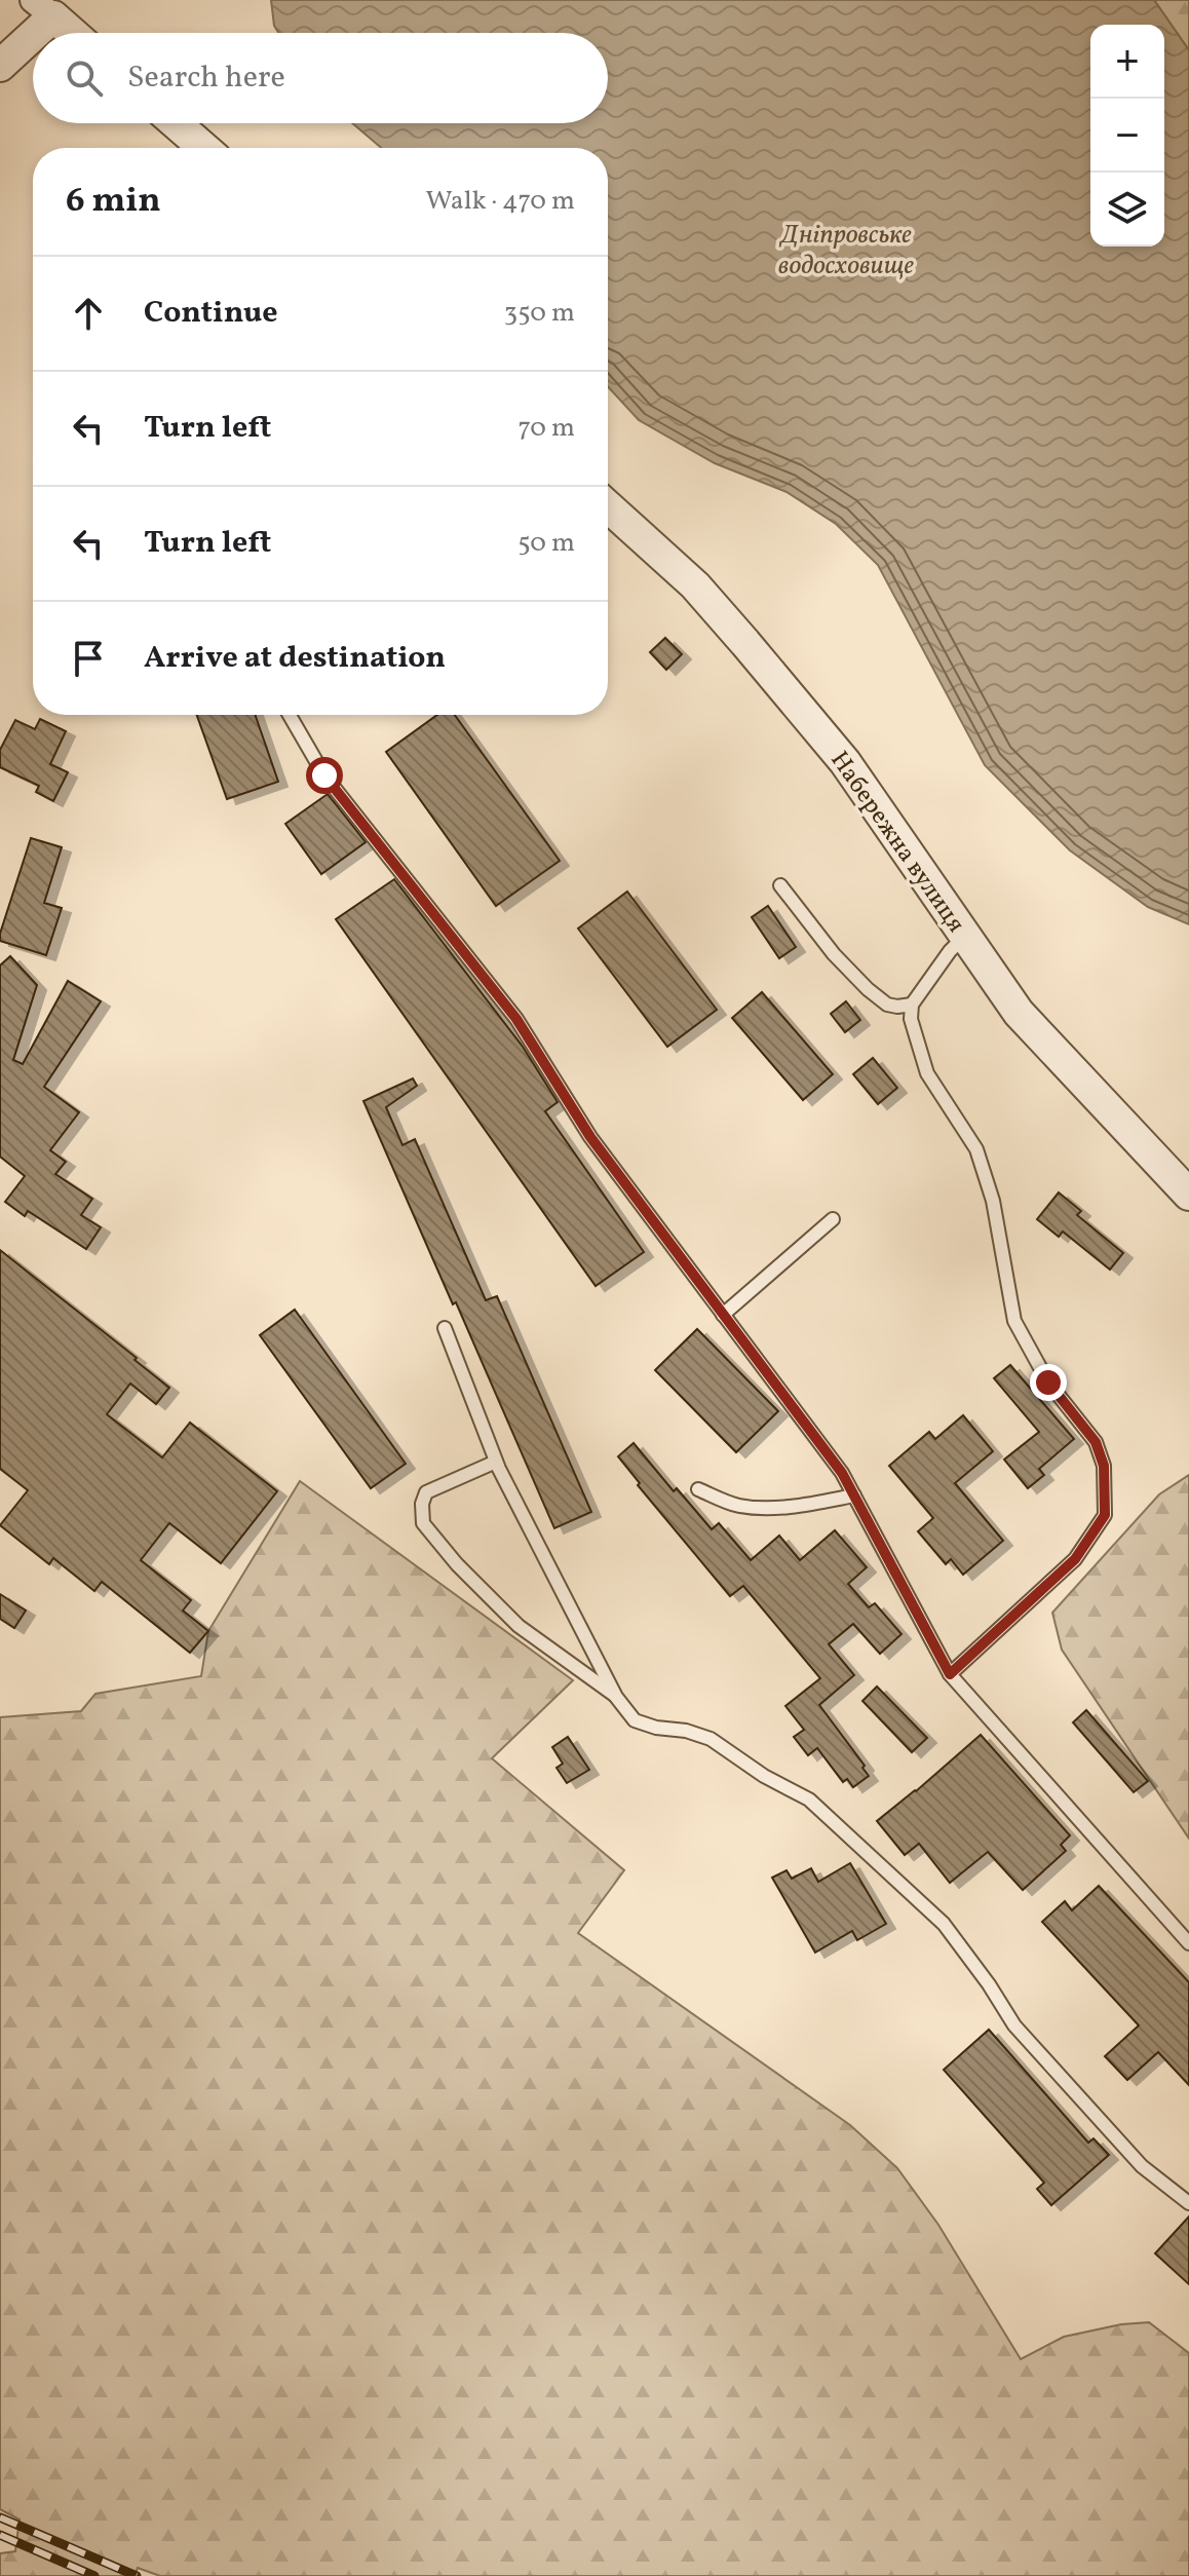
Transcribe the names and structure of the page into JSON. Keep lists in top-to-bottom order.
{
  "streets": {
    "street": ["Набережна вулиця"]
  },
  "water": ["Дніпровське водосховище"],
  "page": {
    "map_buttons": ["+", "−"],
    "search": "Search here",
    "heading": ["6 min", "Walk · 470 m"],
    "list": [
      ["Continue", "350 m"],
      ["Turn left", "70 m"],
      ["Turn left", "50 m"],
      "Arrive at destination"
    ]
  }
}
